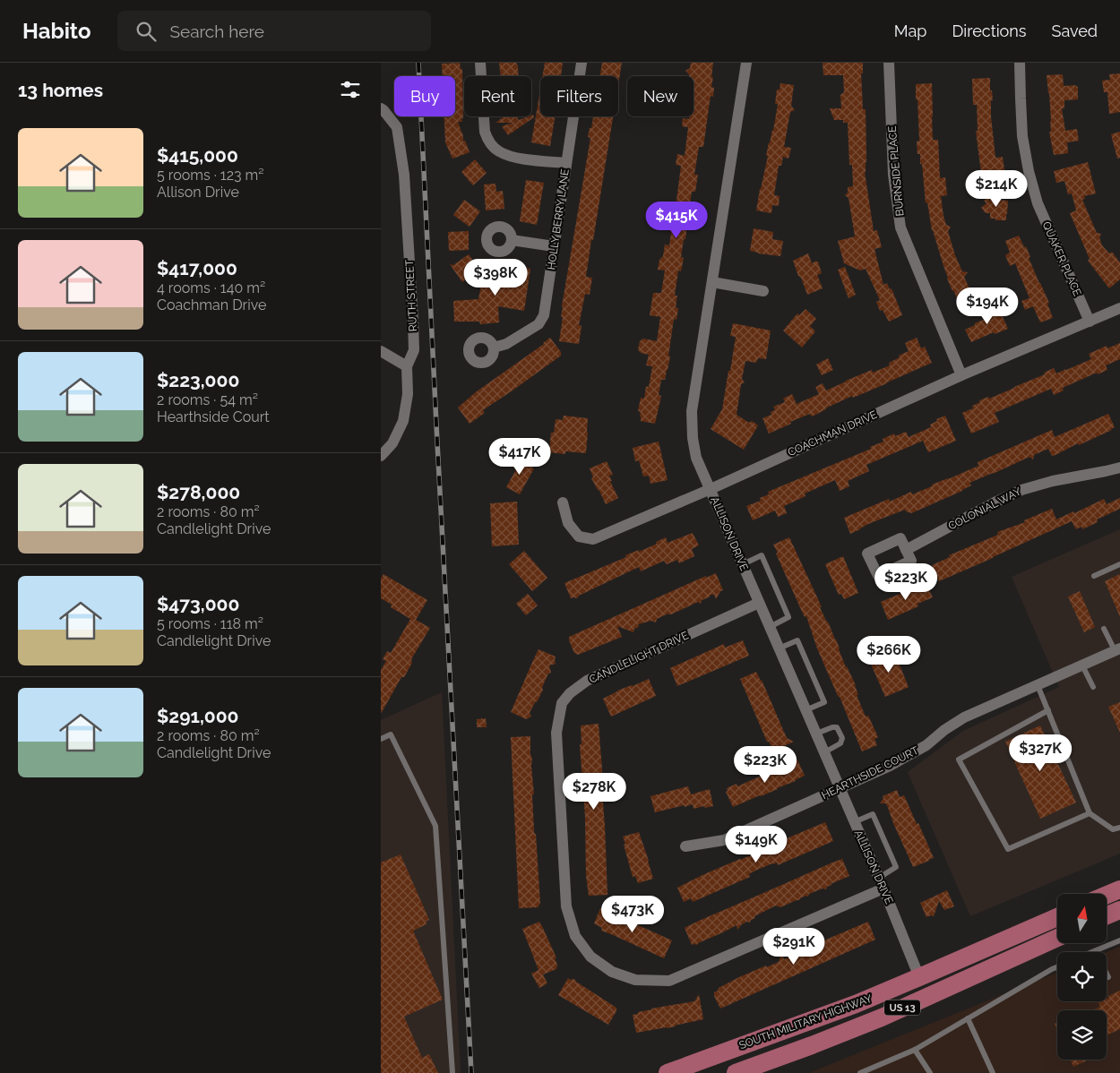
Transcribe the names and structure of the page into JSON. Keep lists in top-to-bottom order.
{
  "streets": {
    "main road": ["US 13", "SOUTH MILITARY HIGHWAY"],
    "street": [
      "BURNSIDE PLACE",
      "HOLLY BERRY LANE",
      "QUAKER PLACE",
      "RUTH STREET",
      "COACHMAN DRIVE",
      "COLONIAL WAY",
      "ALLISON DRIVE",
      "CANDLELIGHT DRIVE",
      "HEARTHSIDE COURT"
    ]
  },
  "crossings": [
    ["BURNSIDE PLACE", "COACHMAN DRIVE"],
    ["QUAKER PLACE", "COACHMAN DRIVE"],
    ["COACHMAN DRIVE", "ALLISON DRIVE"],
    ["ALLISON DRIVE", "CANDLELIGHT DRIVE"],
    ["ALLISON DRIVE", "HEARTHSIDE COURT"],
    ["ALLISON DRIVE", "SOUTH MILITARY HIGHWAY"]
  ],
  "north": "top",
  "page": {
    "header": "Habito",
    "search": "Search here",
    "nav": ["Map", "Directions", "Saved"],
    "heading": "13 homes",
    "chip": [
      "Buy",
      "Rent",
      "Filters",
      "New"
    ],
    "list": [
      {
        "name": "$415,000",
        "note": "5 rooms · 123 m² · Allison Drive"
      },
      {
        "name": "$417,000",
        "note": "4 rooms · 140 m² · Coachman Drive"
      },
      {
        "name": "$223,000",
        "note": "2 rooms · 54 m² · Hearthside Court"
      },
      {
        "name": "$278,000",
        "note": "2 rooms · 80 m² · Candlelight Drive"
      },
      {
        "name": "$473,000",
        "note": "5 rooms · 118 m² · Candlelight Drive"
      },
      {
        "name": "$291,000",
        "note": "2 rooms · 80 m² · Candlelight Drive"
      }
    ],
    "price": [
      "$214K",
      "$415K",
      "$398K",
      "$194K",
      "$417K",
      "$223K",
      "$266K",
      "$327K",
      "$223K",
      "$278K",
      "$149K",
      "$473K",
      "$291K"
    ]
  }
}
